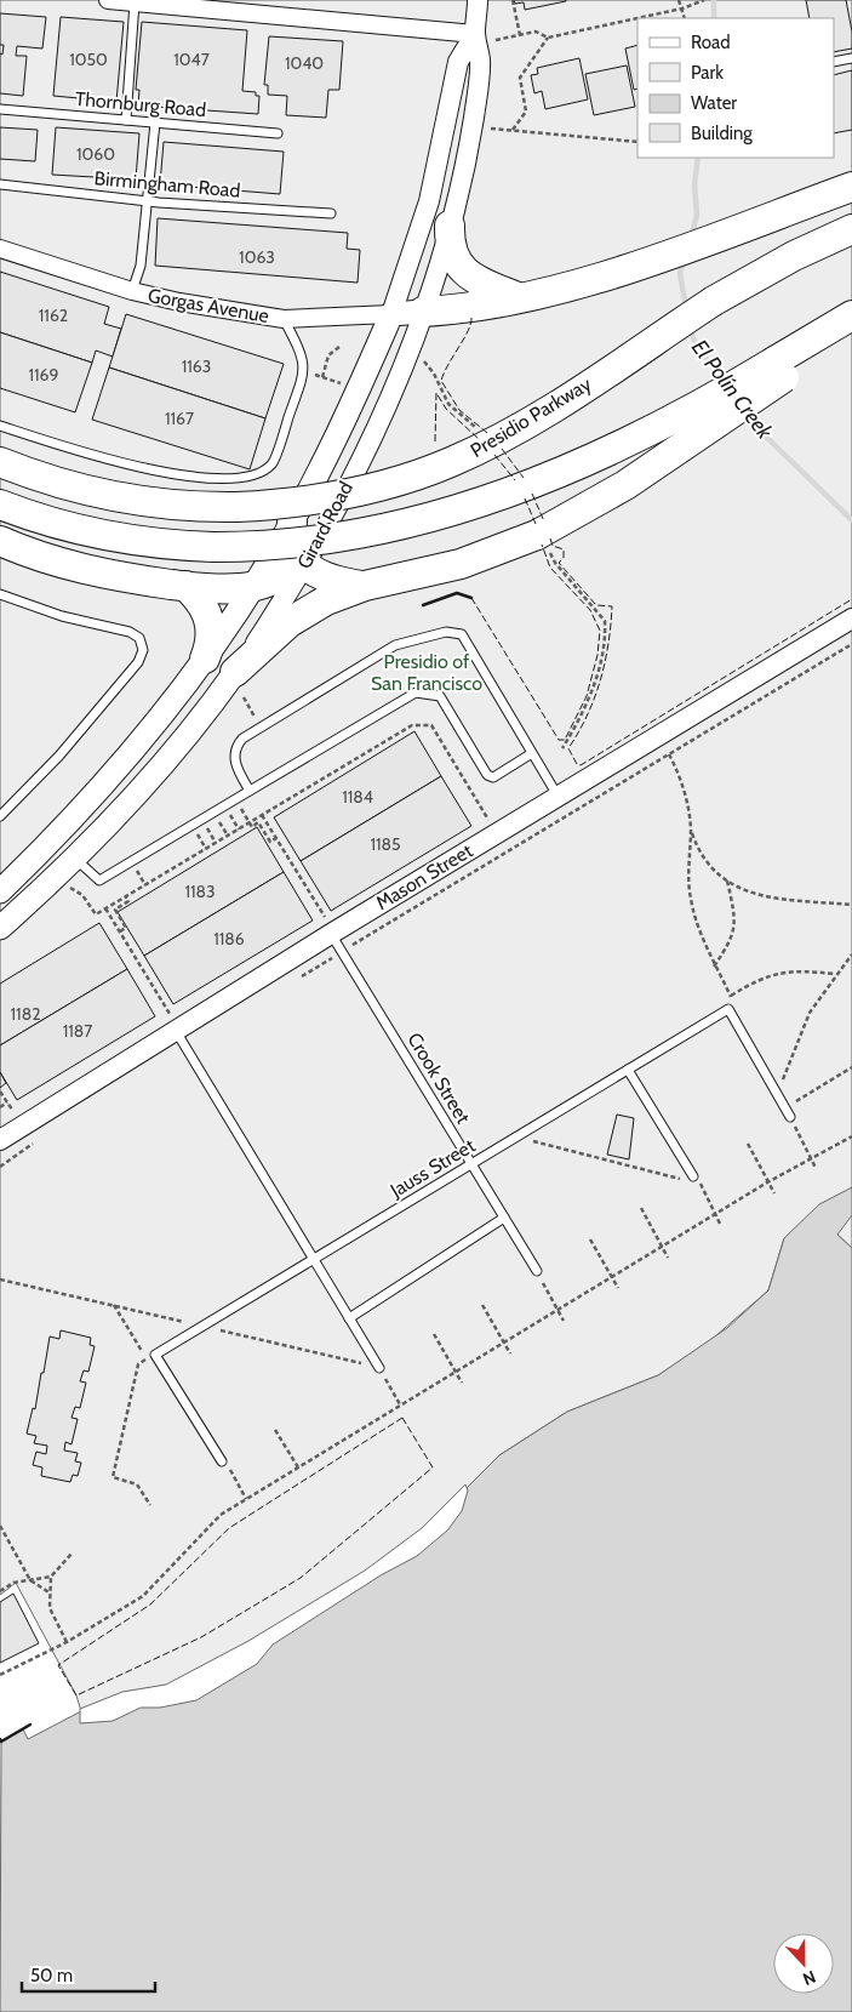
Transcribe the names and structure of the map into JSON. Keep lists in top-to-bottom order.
{
  "streets": {
    "highway": ["Presidio Parkway"],
    "main road": ["Gorgas Avenue", "Girard Road"],
    "street": ["Mason Street"],
    "lane": [
      "Thornburg Road",
      "Birmingham Road",
      "Crook Street",
      "Jauss Street"
    ]
  },
  "crossings": [
    ["Gorgas Avenue", "Girard Road"],
    ["Mason Street", "Crook Street"],
    ["Crook Street", "Jauss Street"]
  ],
  "water": ["El Polín Creek"],
  "parks": ["Presidio of San Francisco"],
  "house_numbers": [
    "1050",
    "1047",
    "1040",
    "1060",
    "1063",
    "1162",
    "1163",
    "1169",
    "1167",
    "1184",
    "1185",
    "1183",
    "1186",
    "1182",
    "1187"
  ],
  "legend": [
    "Road",
    "Park",
    "Water",
    "Building"
  ],
  "scale_bar": "50 m",
  "north": "bottom"
}
